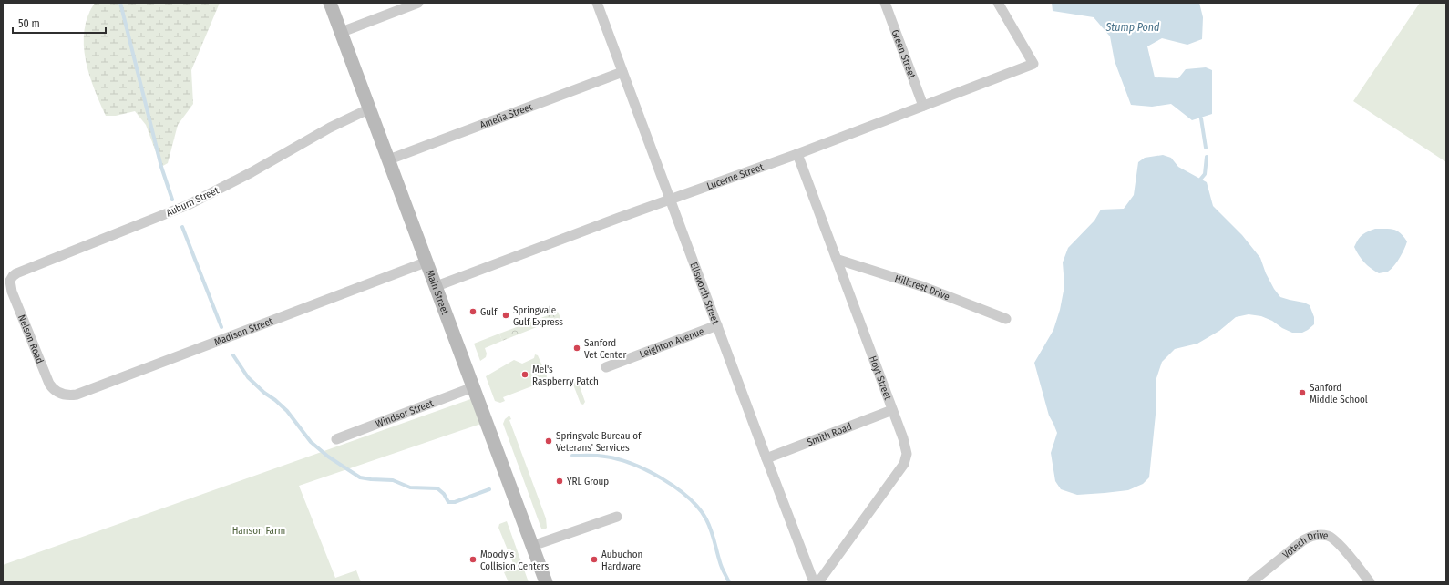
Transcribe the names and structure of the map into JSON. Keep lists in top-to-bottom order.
{
  "streets": {
    "main road": ["Main Street"],
    "street": [
      "Green Street",
      "Amelia Street",
      "Lucerne Street",
      "Auburn Street",
      "Hillcrest Drive",
      "Ellsworth Street",
      "Madison Street",
      "Nelson Road",
      "Leighton Avenue",
      "Hoyt Street",
      "Windsor Street",
      "Smith Road",
      "Votech Drive"
    ]
  },
  "crossings": [
    ["Green Street", "Lucerne Street"],
    ["Amelia Street", "Main Street"],
    ["Amelia Street", "Ellsworth Street"],
    ["Lucerne Street", "Main Street"],
    ["Lucerne Street", "Ellsworth Street"],
    ["Lucerne Street", "Hoyt Street"],
    ["Auburn Street", "Main Street"],
    ["Auburn Street", "Nelson Road"],
    ["Hillcrest Drive", "Hoyt Street"],
    ["Main Street", "Madison Street"],
    ["Main Street", "Windsor Street"],
    ["Ellsworth Street", "Leighton Avenue"],
    ["Ellsworth Street", "Smith Road"],
    ["Madison Street", "Nelson Road"],
    ["Hoyt Street", "Smith Road"]
  ],
  "water": ["Stump Pond"],
  "parks": ["Hanson Farm"],
  "places": [
    "Gulf",
    "Springvale Gulf Express",
    "Sanford Vet Center",
    "Mel's Raspberry Patch",
    "Sanford Middle School",
    "Springvale Bureau of Veterans' Services",
    "YRL Group",
    "Moody’s Collision Centers",
    "Aubuchon Hardware"
  ],
  "scale_bar": "50 m"
}
